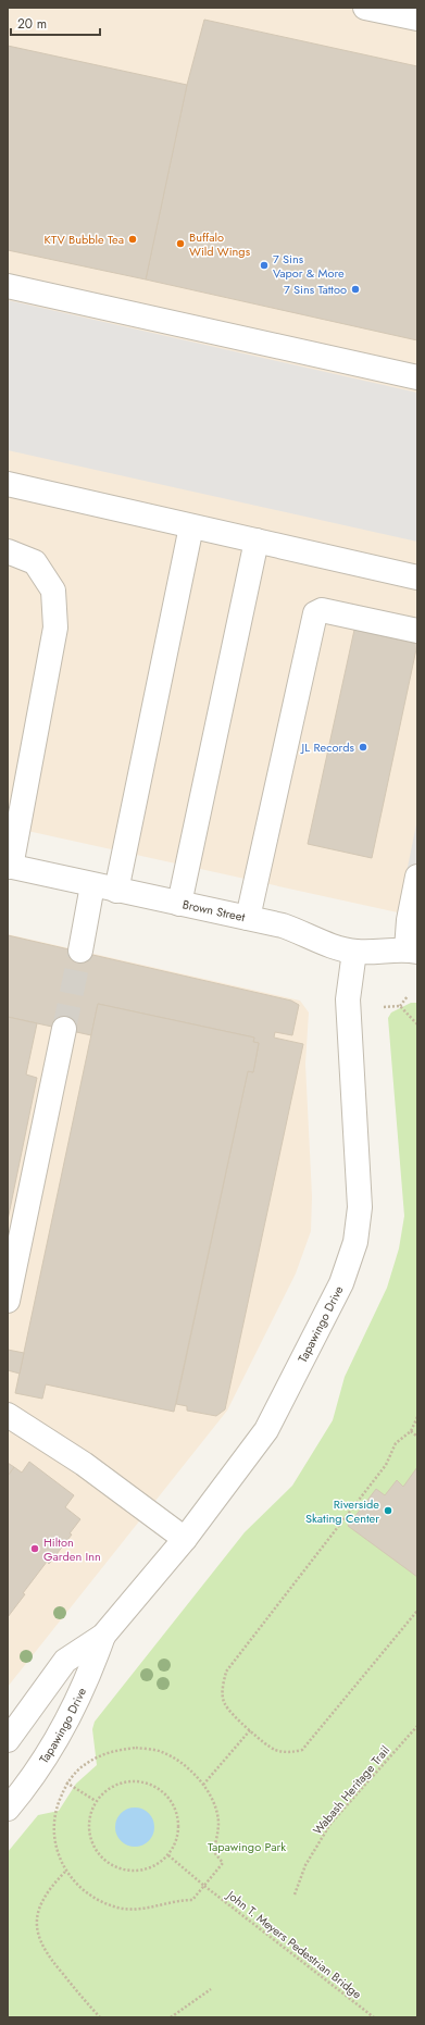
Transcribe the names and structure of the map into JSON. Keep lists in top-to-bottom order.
{
  "streets": {
    "street": ["Brown Street", "Tapawingo Drive"],
    "path": ["Wabash Heritage Trail", "John T. Meyers Pedestrian Bridge"]
  },
  "crossings": [
    ["Brown Street", "Tapawingo Drive"]
  ],
  "parks": ["Tapawingo Park"],
  "places": [
    "KTV Bubble Tea",
    "Buffalo Wild Wings",
    "7 Sins Vapor & More",
    "7 Sins Tattoo",
    "JL Records",
    "Riverside Skating Center",
    "Hilton Garden Inn"
  ],
  "scale_bar": "20 m"
}
